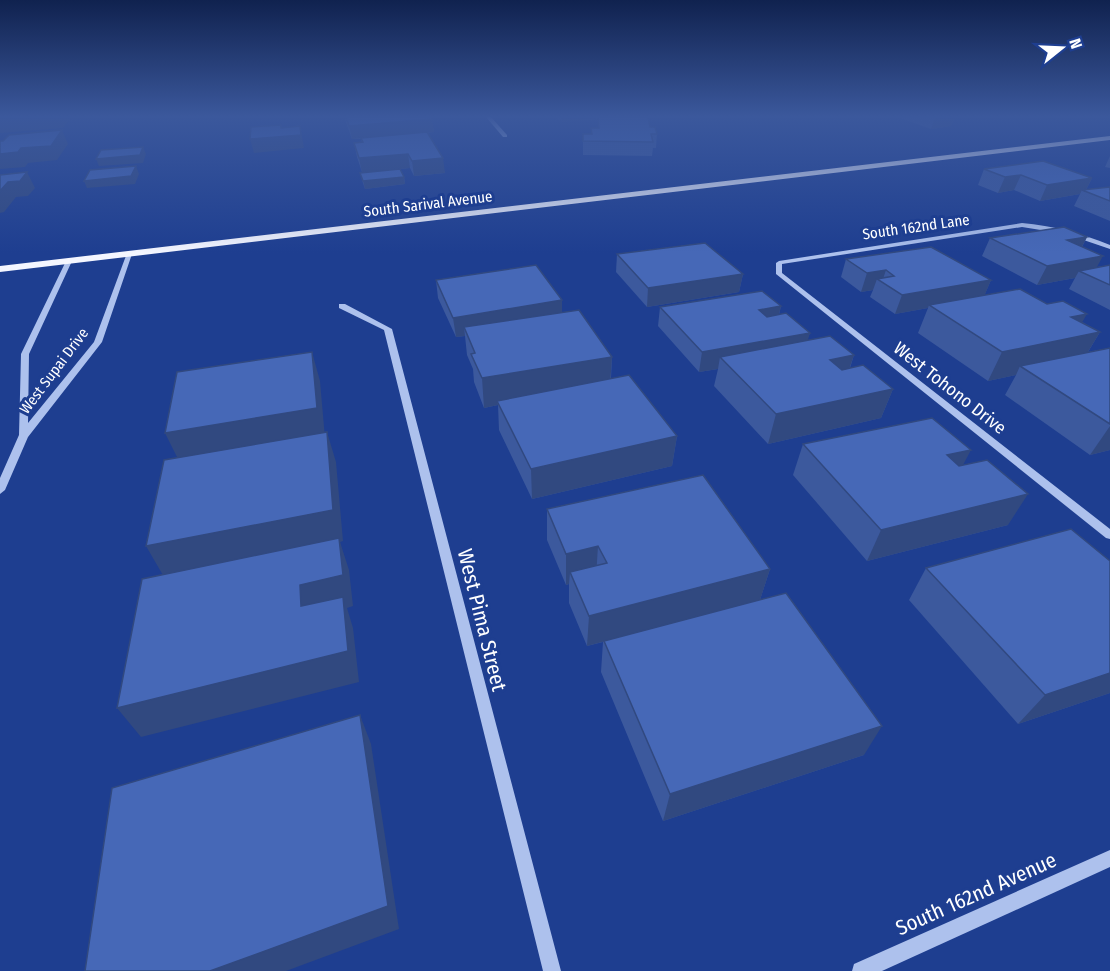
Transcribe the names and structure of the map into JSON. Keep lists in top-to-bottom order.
{
  "streets": {
    "main road": ["South Sarival Avenue"],
    "street": [
      "South 162nd Lane",
      "West Supai Drive",
      "West Tohono Drive",
      "West Pima Street",
      "South 162nd Avenue"
    ]
  },
  "crossings": [
    ["South Sarival Avenue", "West Supai Drive"],
    ["South 162nd Lane", "West Tohono Drive"]
  ],
  "north": "right"
}
